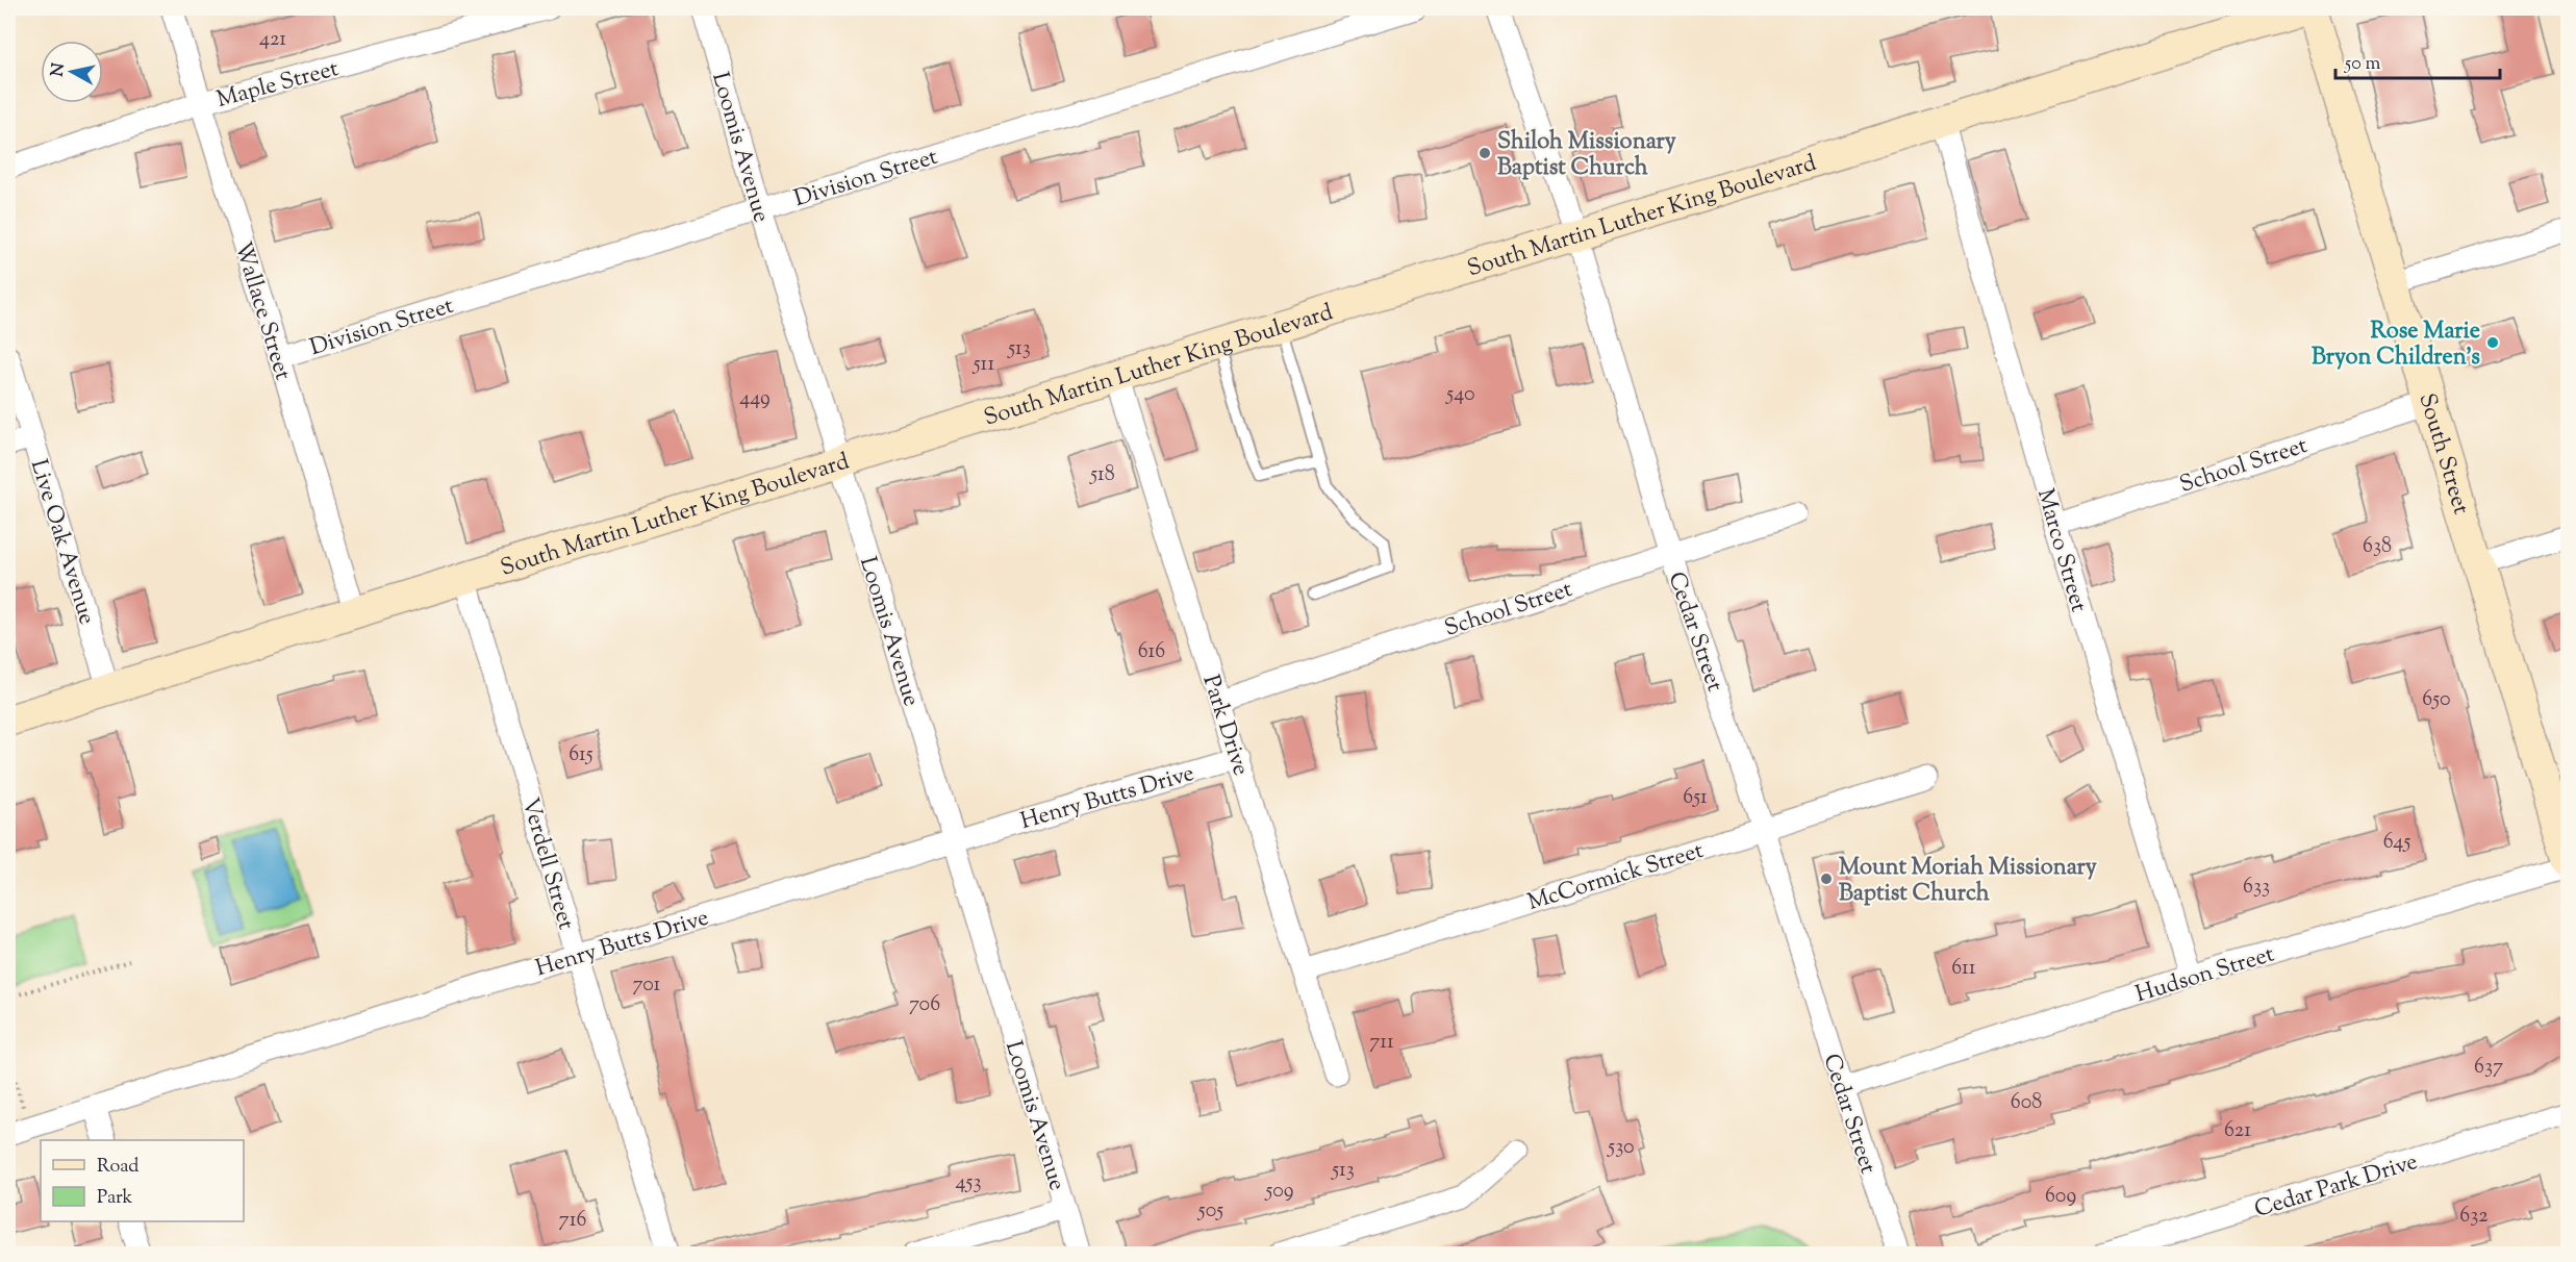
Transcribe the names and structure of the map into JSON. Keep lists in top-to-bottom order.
{
  "streets": {
    "street": [
      "Maple Street",
      "Loomis Avenue",
      "Division Street",
      "South Martin Luther King Boulevard",
      "Wallace Street",
      "South Street",
      "School Street",
      "Live Oak Avenue",
      "Marco Street",
      "Cedar Street",
      "Park Drive",
      "Henry Butts Drive",
      "Verdell Street",
      "McCormick Street",
      "Hudson Street",
      "Cedar Park Drive"
    ]
  },
  "crossings": [
    ["Maple Street", "Wallace Street"],
    ["Loomis Avenue", "Division Street"],
    ["Loomis Avenue", "South Martin Luther King Boulevard"],
    ["Loomis Avenue", "Henry Butts Drive"],
    ["Division Street", "Wallace Street"],
    ["South Martin Luther King Boulevard", "Wallace Street"],
    ["South Martin Luther King Boulevard", "South Street"],
    ["South Martin Luther King Boulevard", "Live Oak Avenue"],
    ["South Martin Luther King Boulevard", "Marco Street"],
    ["South Martin Luther King Boulevard", "Cedar Street"],
    ["South Martin Luther King Boulevard", "Park Drive"],
    ["South Martin Luther King Boulevard", "Verdell Street"],
    ["South Street", "School Street"],
    ["School Street", "Marco Street"],
    ["School Street", "Cedar Street"],
    ["School Street", "Park Drive"],
    ["Marco Street", "Hudson Street"],
    ["Cedar Street", "McCormick Street"],
    ["Cedar Street", "Hudson Street"],
    ["Park Drive", "Henry Butts Drive"],
    ["Park Drive", "McCormick Street"],
    ["Henry Butts Drive", "Verdell Street"]
  ],
  "places": ["Shiloh Missionary Baptist Church", "Rose Marie Bryon Children's", "Mount Moriah Missionary Baptist Church"],
  "house_numbers": [
    "421",
    "513",
    "511",
    "540",
    "449",
    "518",
    "638",
    "616",
    "650",
    "615",
    "651",
    "645",
    "633",
    "611",
    "701",
    "706",
    "711",
    "637",
    "608",
    "621",
    "530",
    "513",
    "453",
    "509",
    "609",
    "505",
    "632",
    "716"
  ],
  "legend": ["Road", "Park"],
  "scale_bar": "50 m",
  "north": "left"
}
